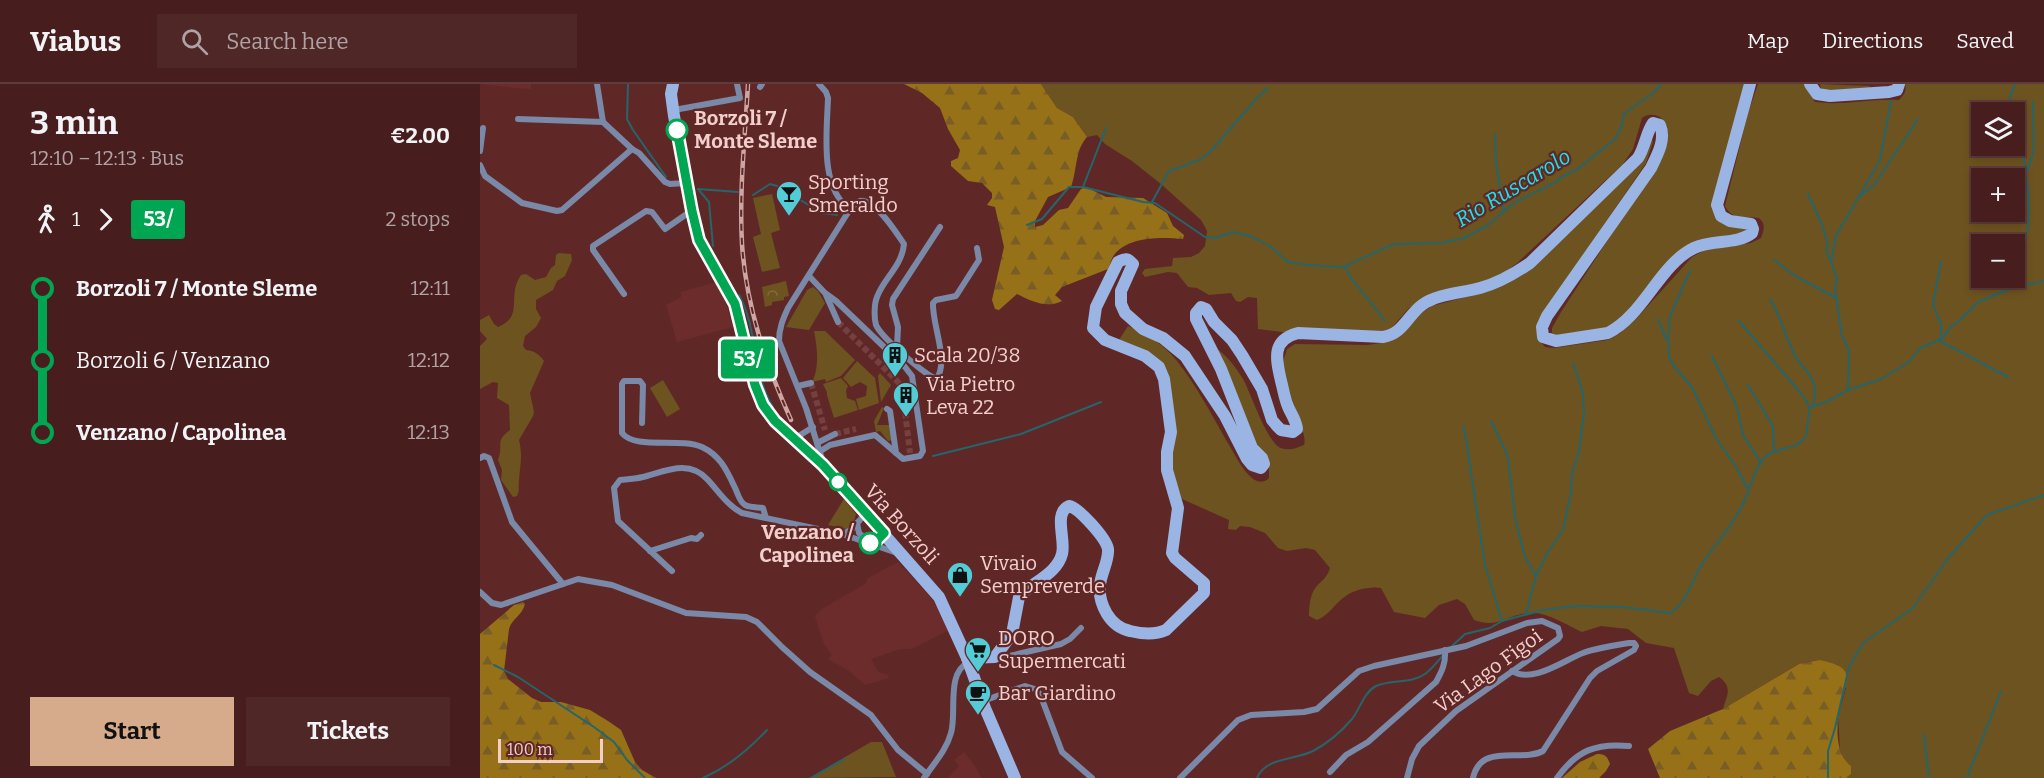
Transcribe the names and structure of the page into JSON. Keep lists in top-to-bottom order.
{
  "streets": {
    "street": ["Via Borzoli", "Via Lago Figoi"]
  },
  "water": ["Rio Ruscarolo"],
  "places": {
    "other": ["Borzoli 7 / Monte Sleme", "Venzano / Capolinea"],
    "bar": ["Sporting Smeraldo"],
    "building": ["Scala 20/38", "Via Pietro Leva 22"],
    "shop": ["Vivaio Sempreverde"],
    "supermarket": ["DORO Supermercati"],
    "cafe": ["Bar Giardino"]
  },
  "lines": ["bus line 53/"],
  "scale_bar": "100 m",
  "page": {
    "header": "Viabus",
    "search": "Search here",
    "nav": ["Map", "Directions", "Saved"],
    "heading": ["3 min", "12:10 – 12:13 · Bus", "€2.00"],
    "on_map": "53/",
    "map_buttons": ["+", "−"],
    "legs": ["1", "53/", "2 stops"],
    "list": [
      {
        "name": "Borzoli 7 / Monte Sleme",
        "value": "12:11"
      },
      {
        "name": "Borzoli 6 / Venzano",
        "value": "12:12"
      },
      {
        "name": "Venzano / Capolinea",
        "value": "12:13"
      }
    ],
    "buttons": ["Start", "Tickets"],
    "scale": "100 m"
  }
}
